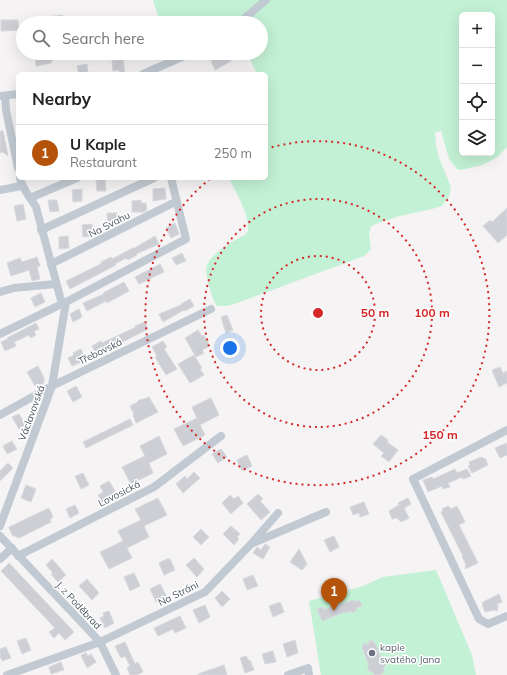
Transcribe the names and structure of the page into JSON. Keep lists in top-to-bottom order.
{
  "streets": {
    "street": [
      "Na Svahu",
      "Třebovská",
      "Václavovská",
      "Lovosická",
      "Na Stráni",
      "J. z Poděbrad"
    ]
  },
  "crossings": [
    ["Na Svahu", "Václavovská"],
    ["Třebovská", "Václavovská"],
    ["Lovosická", "J. z Poděbrad"],
    ["Na Stráni", "J. z Poděbrad"]
  ],
  "places": ["kaple svatého Jana"],
  "page": {
    "map_buttons": ["+", "−"],
    "search": "Search here",
    "heading": "Nearby",
    "list": [
      {
        "mark": "1",
        "name": "U Kaple",
        "note": "Restaurant",
        "value": "250 m"
      }
    ],
    "pins": "1"
  },
  "rings": ["50 m", "100 m", "150 m"]
}
